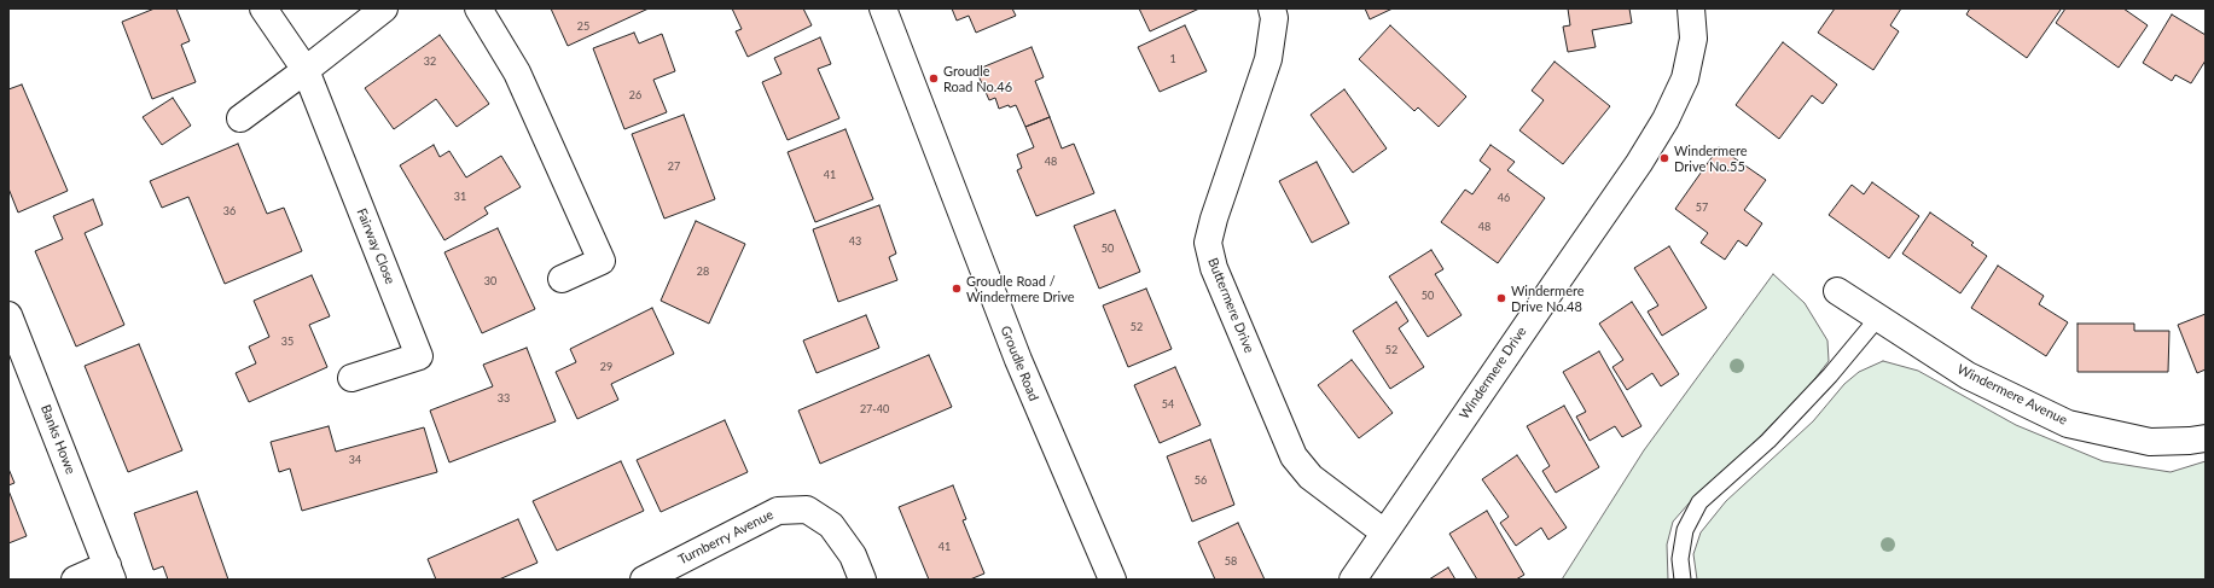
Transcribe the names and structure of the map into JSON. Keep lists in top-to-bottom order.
{
  "streets": {
    "street": [
      "Fairway Close",
      "Buttermere Drive",
      "Groudle Road",
      "Windermere Drive",
      "Windermere Avenue",
      "Banks Howe",
      "Turnberry Avenue"
    ]
  },
  "crossings": [
    ["Buttermere Drive", "Windermere Drive"]
  ],
  "places": [
    "Groudle Road No.46",
    "Windermere Drive No.55",
    "Groudle Road / Windermere Drive",
    "Windermere Drive No.48"
  ],
  "house_numbers": [
    "25",
    "1",
    "32",
    "26",
    "48",
    "27",
    "41",
    "31",
    "46",
    "57",
    "36",
    "48",
    "43",
    "50",
    "28",
    "30",
    "50",
    "52",
    "35",
    "52",
    "29",
    "33",
    "54",
    "27-40",
    "34",
    "56",
    "41",
    "58"
  ]
}
